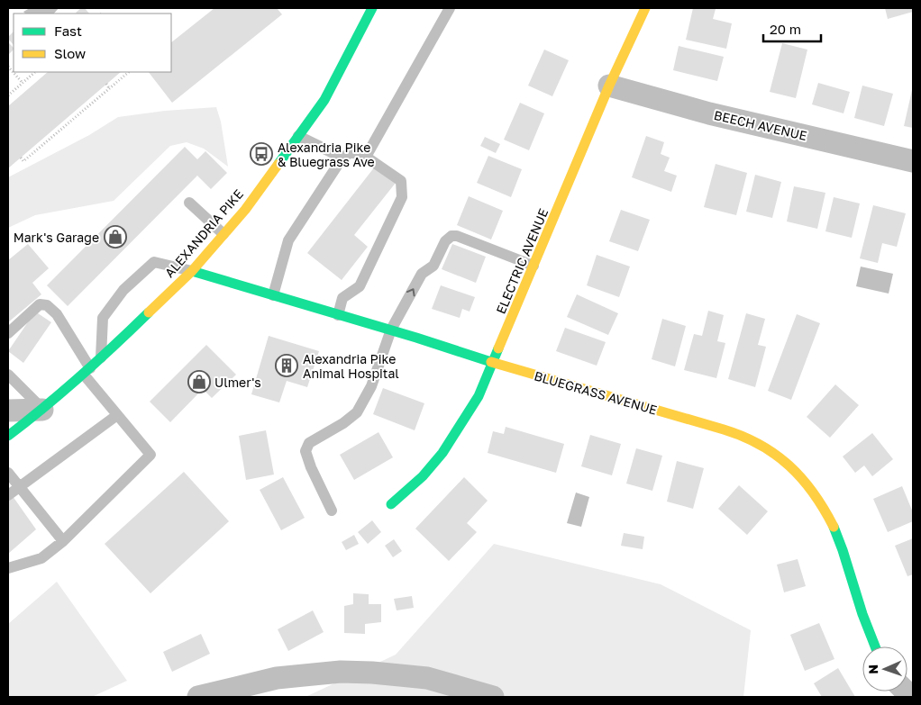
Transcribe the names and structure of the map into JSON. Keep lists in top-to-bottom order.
{
  "streets": {
    "street": [
      "BEECH AVENUE",
      "ALEXANDRIA PIKE",
      "ELECTRIC AVENUE",
      "BLUEGRASS AVENUE"
    ]
  },
  "crossings": [
    ["BEECH AVENUE", "ELECTRIC AVENUE"],
    ["ALEXANDRIA PIKE", "BLUEGRASS AVENUE"],
    ["ELECTRIC AVENUE", "BLUEGRASS AVENUE"]
  ],
  "places": {
    "bus stop": ["Alexandria Pike & Bluegrass Ave"],
    "shop": ["Mark's Garage", "Ulmer's"],
    "building": ["Alexandria Pike Animal Hospital"]
  },
  "legend": ["Fast", "Slow"],
  "scale_bar": "20 m",
  "north": "left"
}
